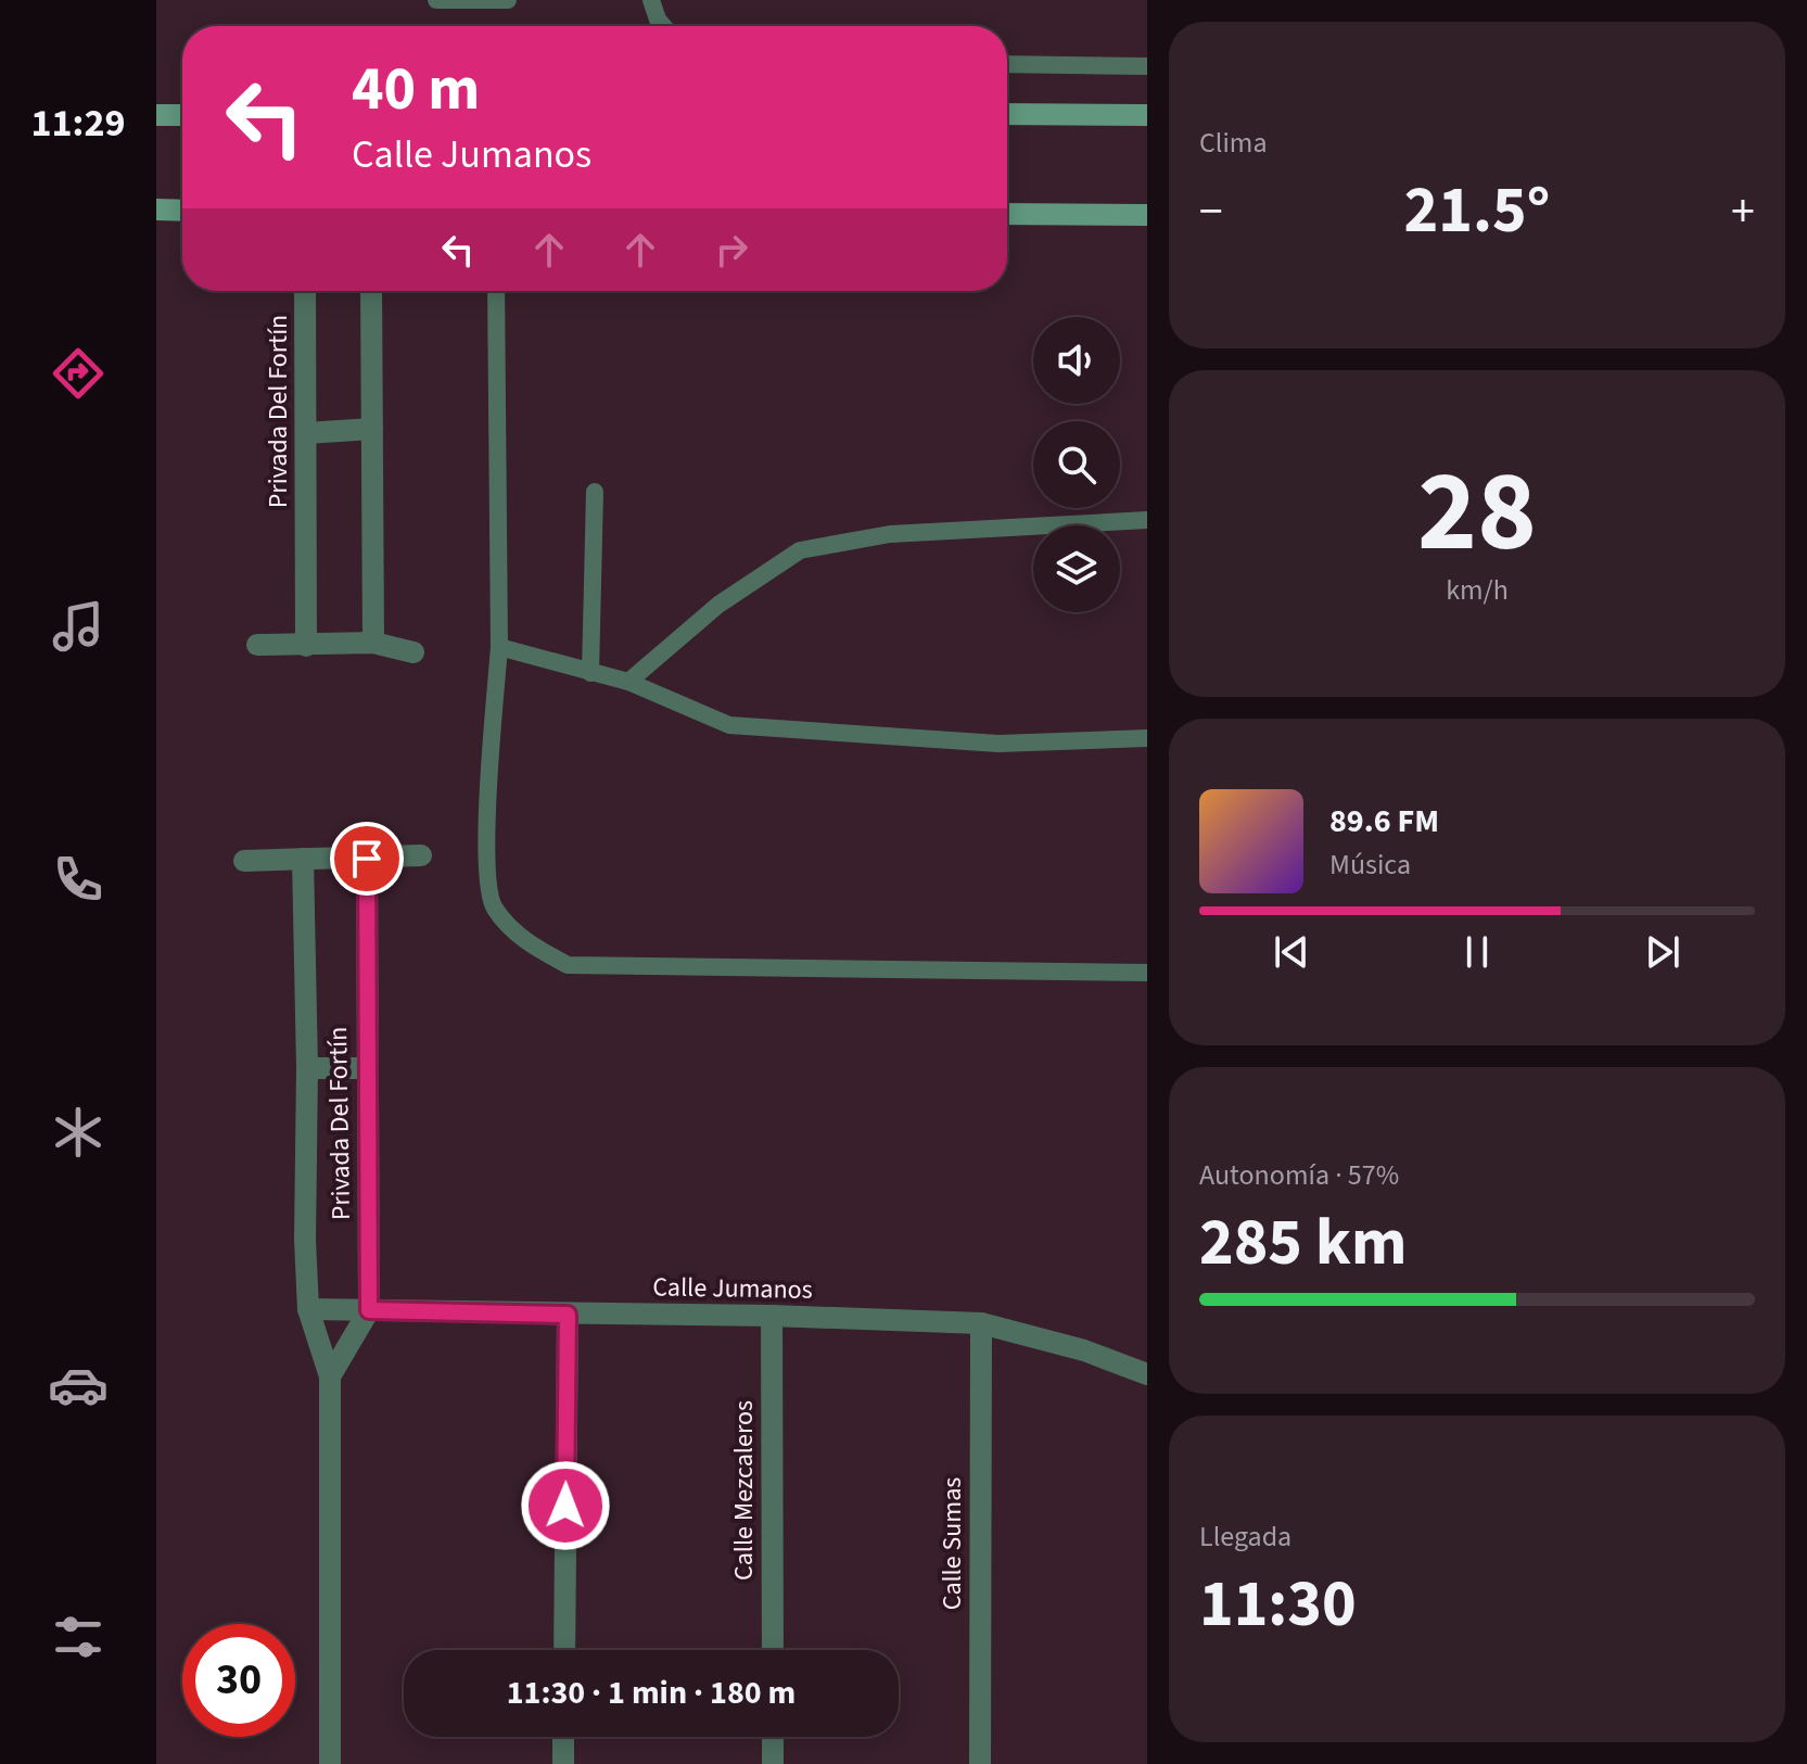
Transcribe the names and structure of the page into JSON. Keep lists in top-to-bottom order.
{
  "streets": {
    "street": [
      "Privada Del Fortín",
      "Calle Jumanos",
      "Calle Mezcaleros",
      "Calle Sumas"
    ]
  },
  "crossings": [
    ["Privada Del Fortín", "Calle Jumanos"],
    ["Calle Jumanos", "Calle Mezcaleros"],
    ["Calle Jumanos", "Calle Sumas"]
  ],
  "page": {
    "tabs": "11:29",
    "tile": [
      "Clima",
      ["28", "km/h"],
      ["Autonomía · 57%", "285 km"],
      ["Llegada", "11:30"]
    ],
    "turn": ["40 m", "Calle Jumanos"],
    "heat": ["−", "21.5°", "+"],
    "song": ["89.6 FM", "Música"],
    "limit": "30",
    "trip": "11:30 · 1 min · 180 m"
  }
}
